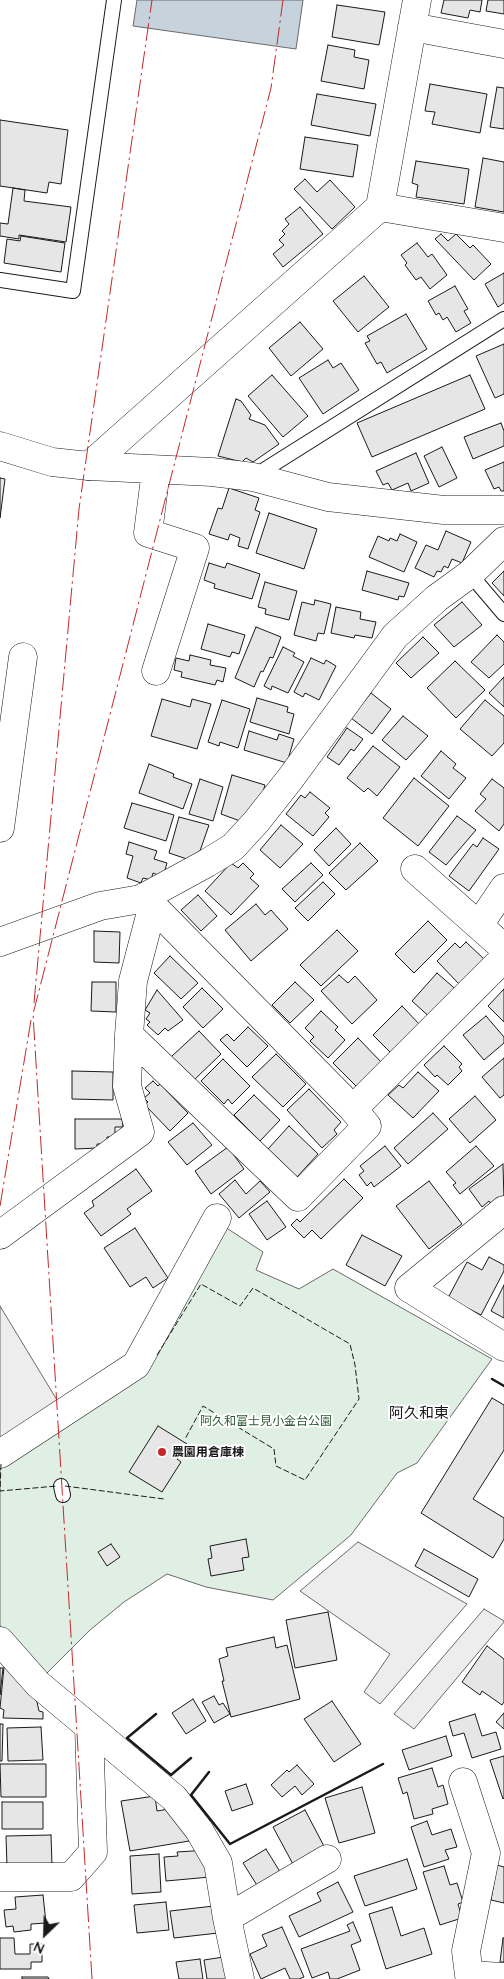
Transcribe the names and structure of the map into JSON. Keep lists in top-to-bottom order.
{
  "districts": ["阿久和東"],
  "parks": ["阿久和富士見小金台公園"],
  "places": ["農園用倉庫棟"],
  "north": "bottom left"
}
